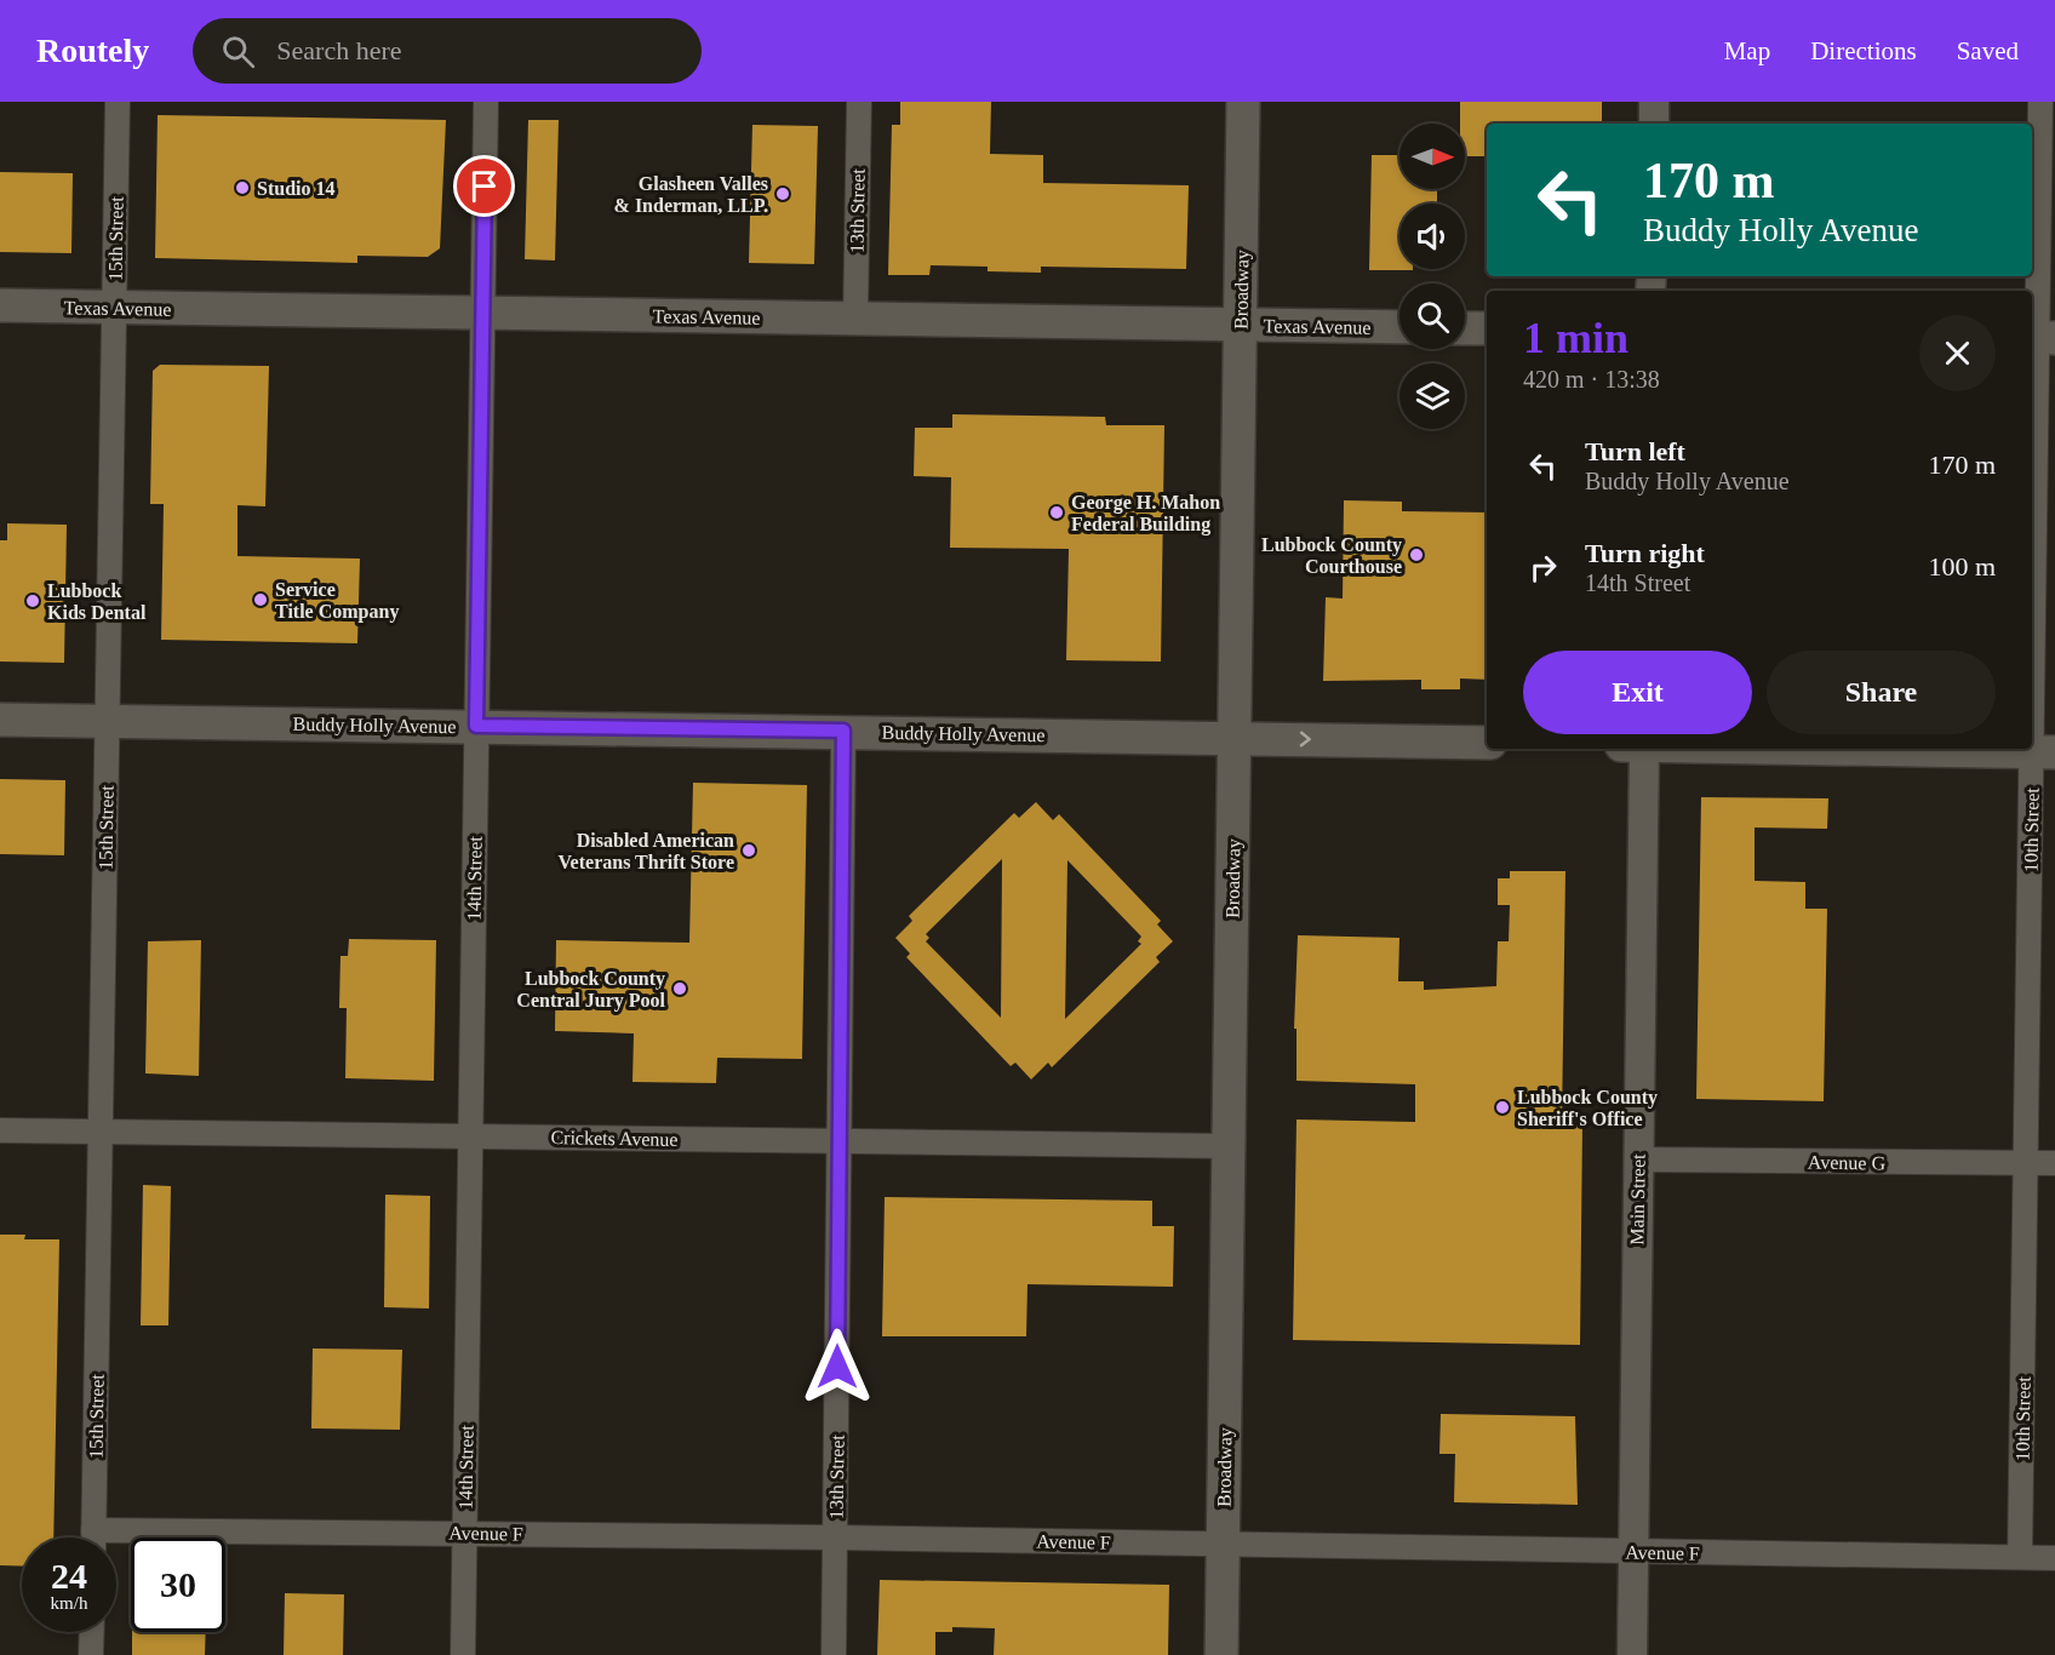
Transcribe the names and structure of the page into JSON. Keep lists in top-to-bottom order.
{
  "streets": {
    "main road": ["Broadway", "Texas Avenue", "Buddy Holly Avenue"],
    "street": [
      "13th Street",
      "15th Street",
      "10th Street",
      "14th Street",
      "Crickets Avenue",
      "Avenue G",
      "Main Street",
      "Avenue F"
    ]
  },
  "crossings": [
    ["13th Street", "Texas Avenue"],
    ["13th Street", "Buddy Holly Avenue"],
    ["13th Street", "Crickets Avenue"],
    ["13th Street", "Avenue F"],
    ["15th Street", "Texas Avenue"],
    ["15th Street", "Buddy Holly Avenue"],
    ["15th Street", "Crickets Avenue"],
    ["15th Street", "Avenue F"],
    ["Broadway", "Texas Avenue"],
    ["Broadway", "Buddy Holly Avenue"],
    ["Broadway", "Crickets Avenue"],
    ["Broadway", "Avenue F"],
    ["Texas Avenue", "14th Street"],
    ["Buddy Holly Avenue", "14th Street"],
    ["10th Street", "Avenue G"],
    ["10th Street", "Avenue F"],
    ["14th Street", "Crickets Avenue"],
    ["14th Street", "Avenue F"],
    ["Avenue G", "Main Street"],
    ["Main Street", "Avenue F"]
  ],
  "places": [
    "Studio 14",
    "Glasheen Valles & Inderman, LLP.",
    "George H. Mahon Federal Building",
    "Lubbock County Courthouse",
    "Service Title Company",
    "Lubbock Kids Dental",
    "Disabled American Veterans Thrift Store",
    "Lubbock County Central Jury Pool",
    "Lubbock County Sheriff's Office"
  ],
  "north": "right",
  "page": {
    "header": "Routely",
    "search": "Search here",
    "nav": ["Map", "Directions", "Saved"],
    "turn": ["170 m", "Buddy Holly Avenue"],
    "heading": ["1 min", "420 m · 13:38"],
    "list": [
      {
        "name": "Turn left",
        "note": "Buddy Holly Avenue",
        "value": "170 m"
      },
      {
        "name": "Turn right",
        "note": "14th Street",
        "value": "100 m"
      }
    ],
    "buttons": ["Exit", "Share"],
    "speed": "24 km/h",
    "limit": "30"
  }
}
